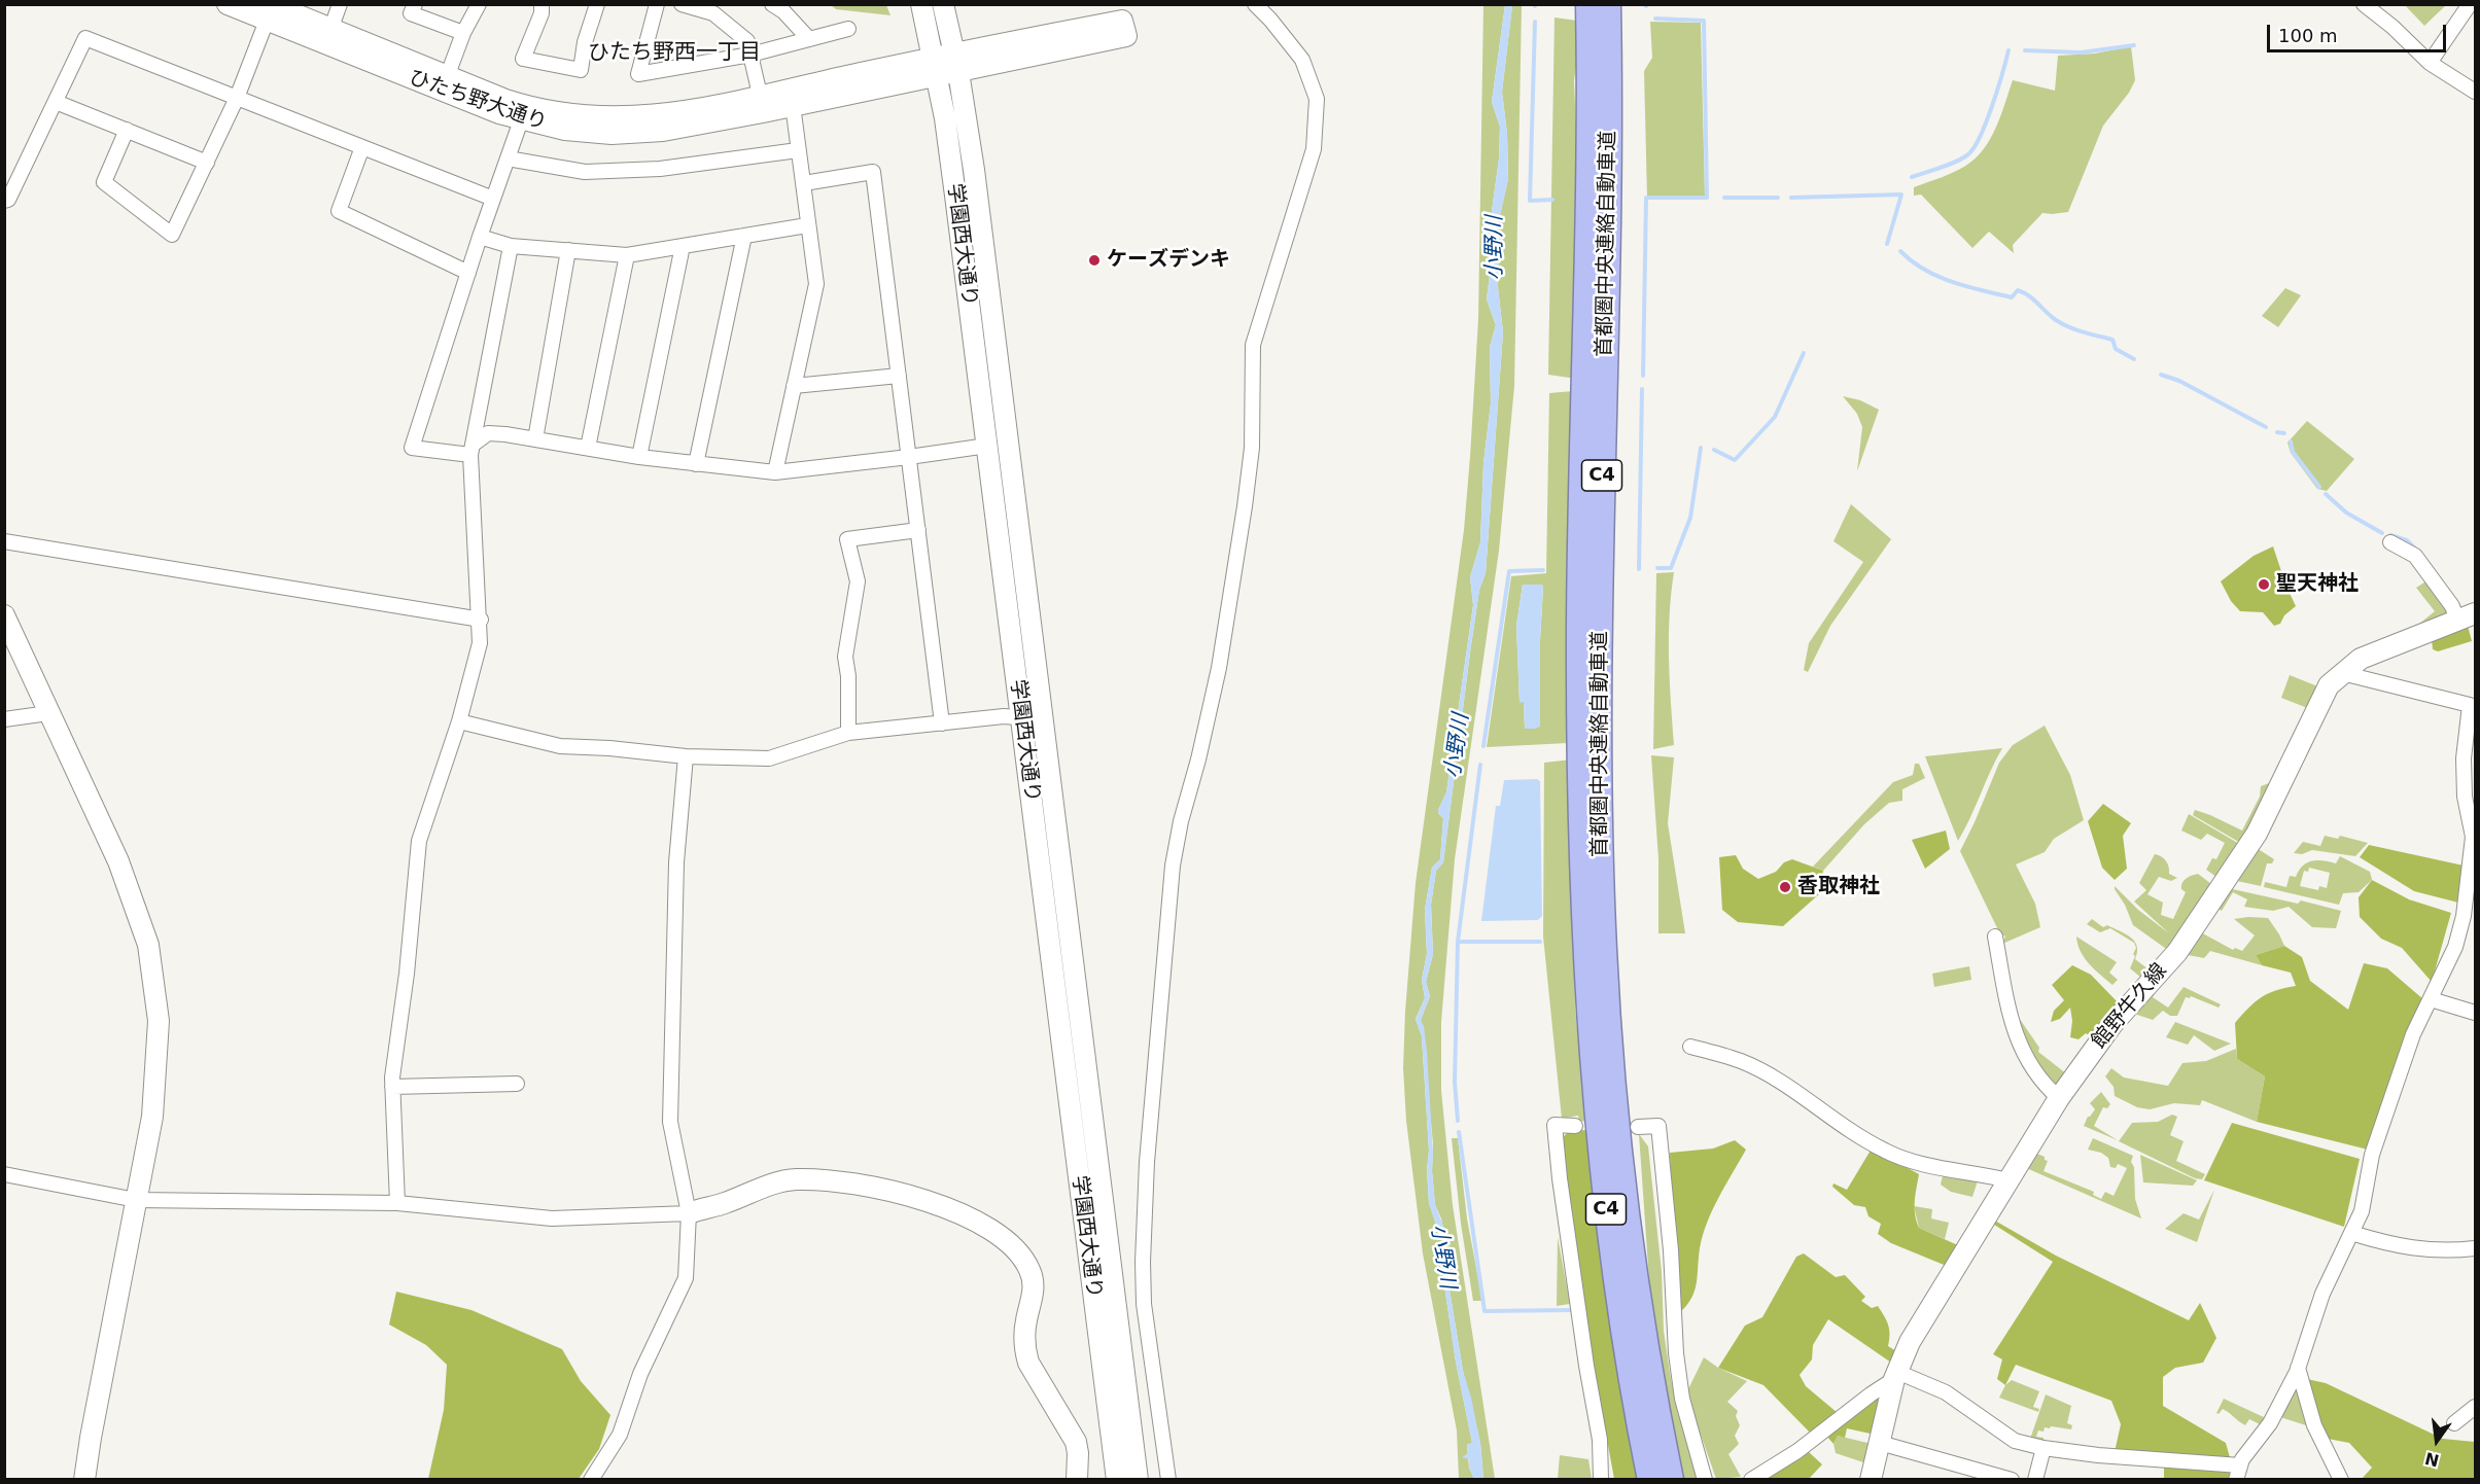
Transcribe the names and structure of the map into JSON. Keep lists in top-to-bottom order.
{
  "streets": {
    "highway": ["首都圏中央連絡自動車道", "C4"],
    "main road": ["ひたち野大通り", "学園西大通り", "館野牛久線"]
  },
  "crossings": [
    ["ひたち野大通り", "学園西大通り"]
  ],
  "districts": ["ひたち野西一丁目"],
  "water": ["小野川"],
  "places": ["ケーズデンキ", "聖天神社", "香取神社"],
  "scale_bar": "100 m",
  "north": "bottom"
}
